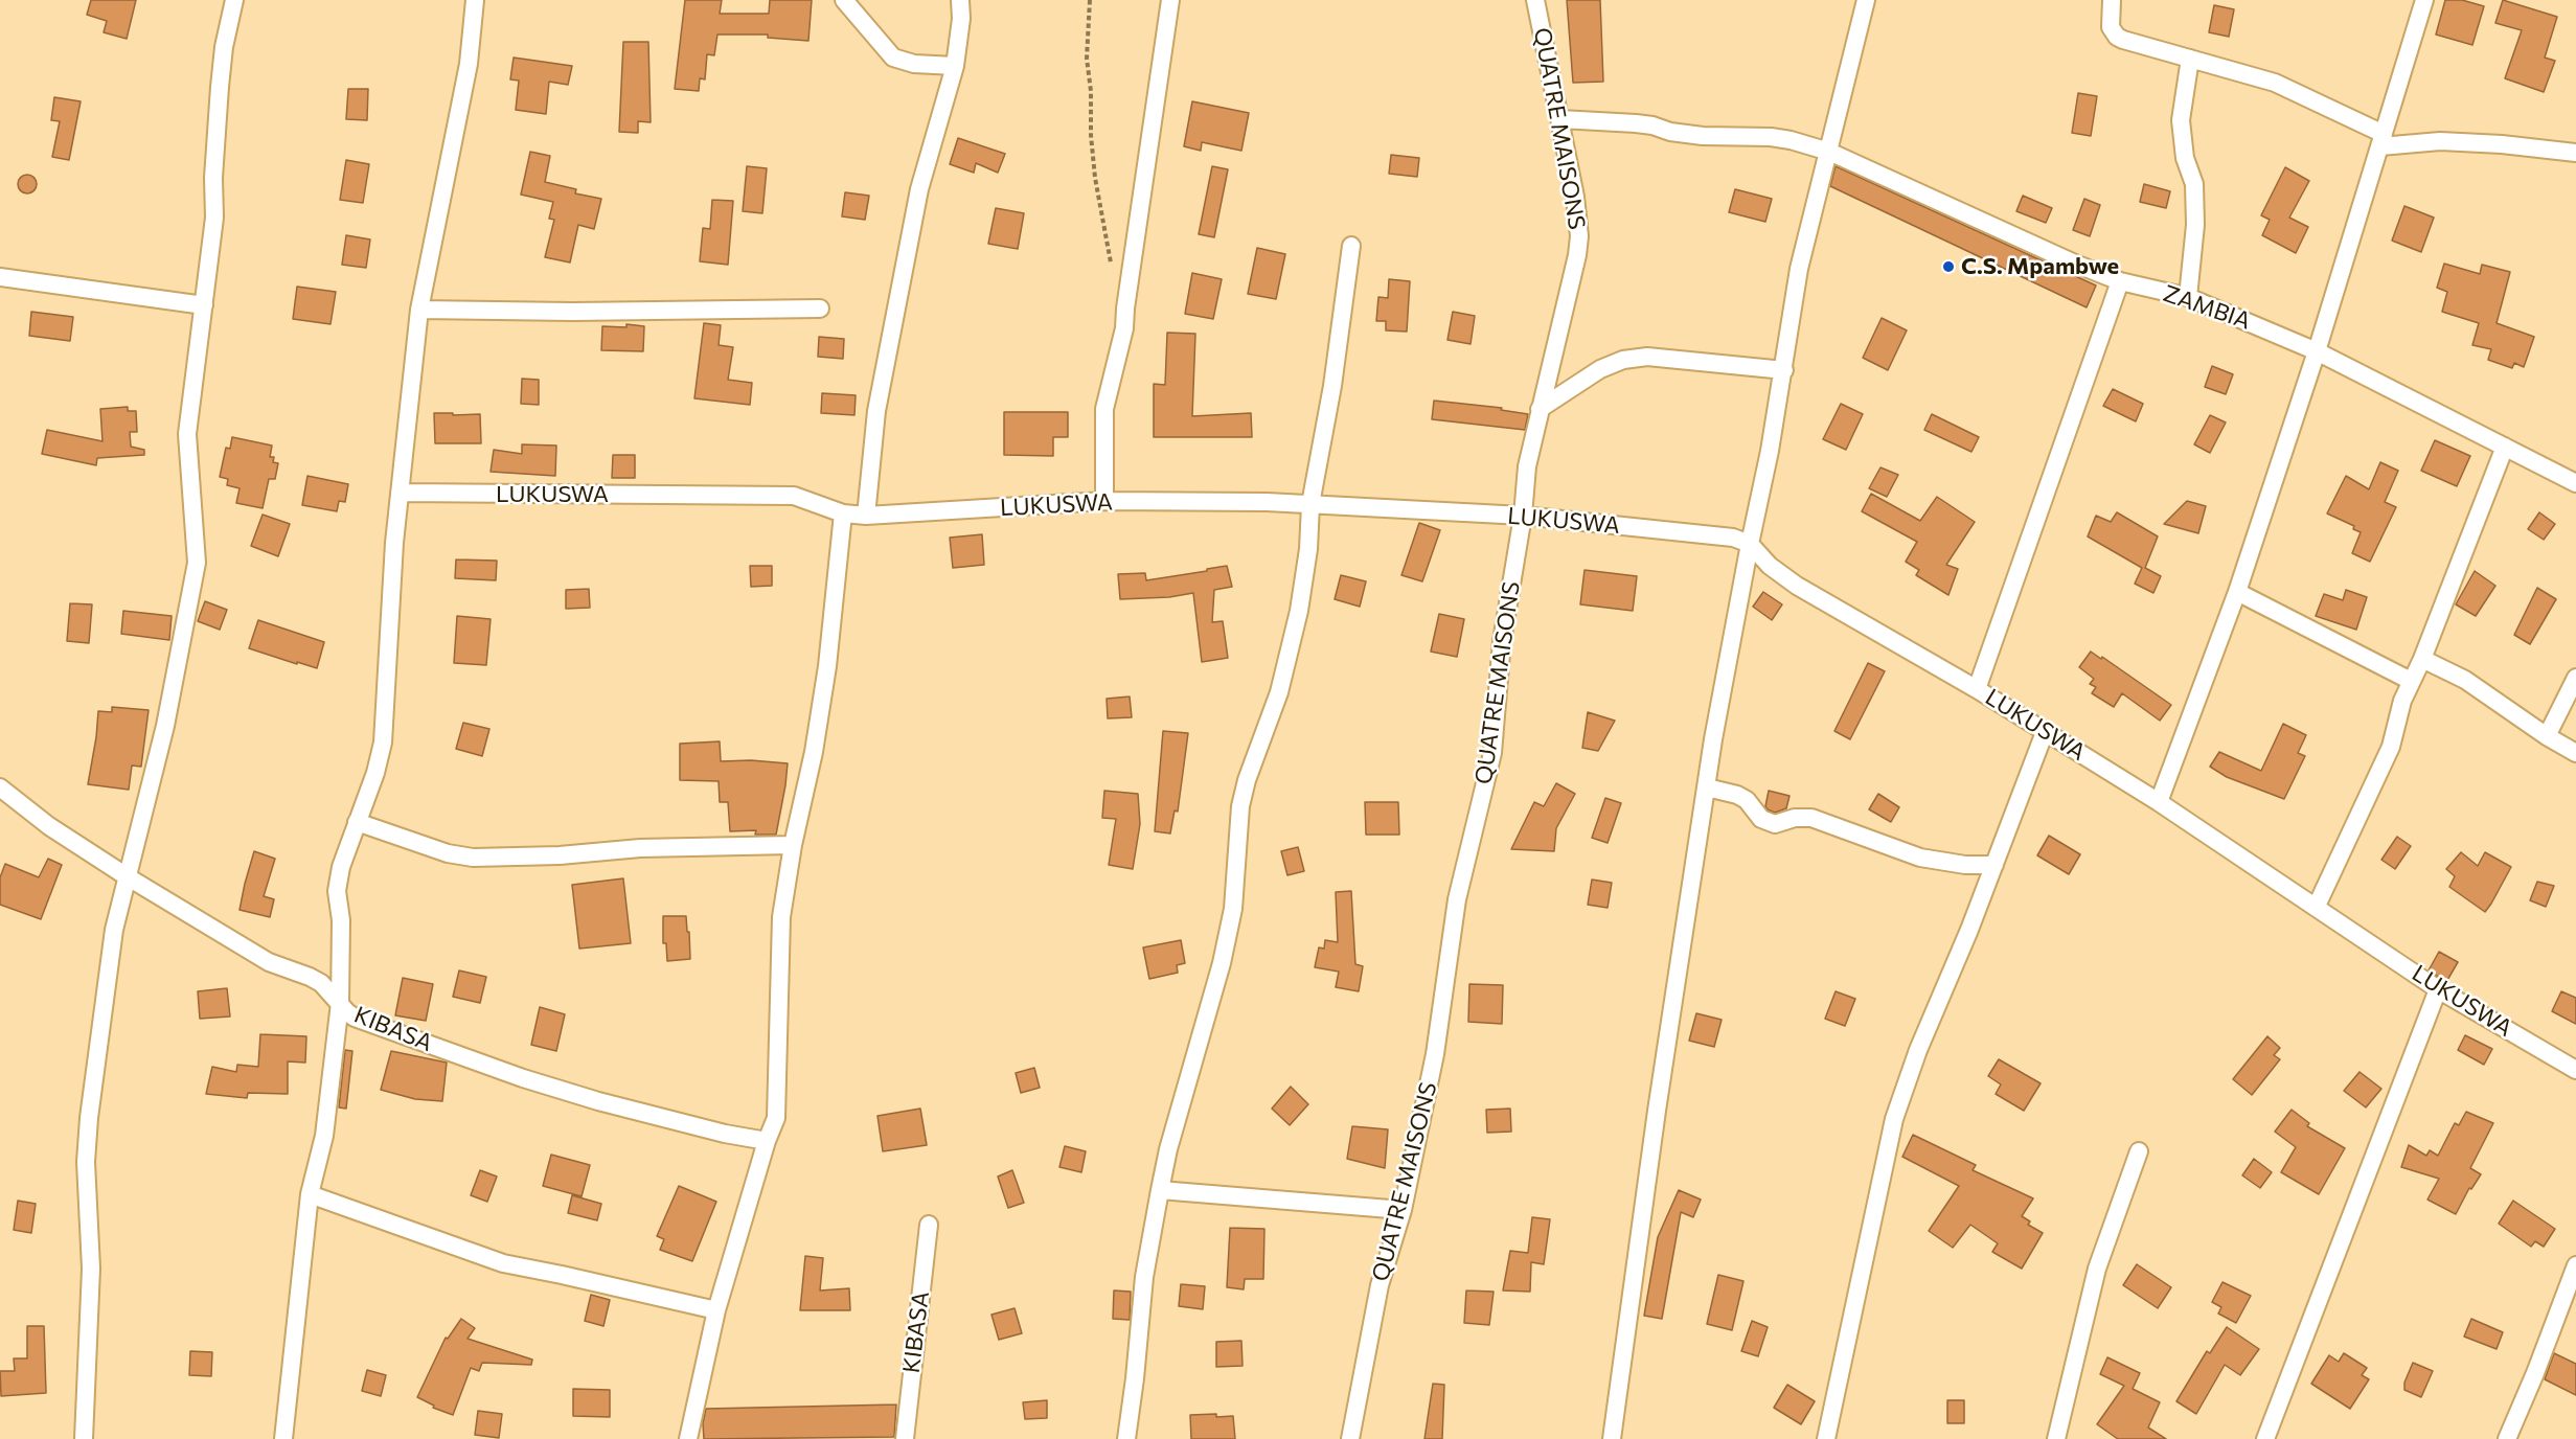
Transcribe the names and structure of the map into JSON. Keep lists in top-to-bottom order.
{
  "streets": {
    "street": [
      "QUATRE MAISONS",
      "ZAMBIA",
      "LUKUSWA",
      "KIBASA"
    ]
  },
  "crossings": [
    ["QUATRE MAISONS", "ZAMBIA"],
    ["QUATRE MAISONS", "LUKUSWA"]
  ],
  "places": ["C.S. Mpambwe"]
}
